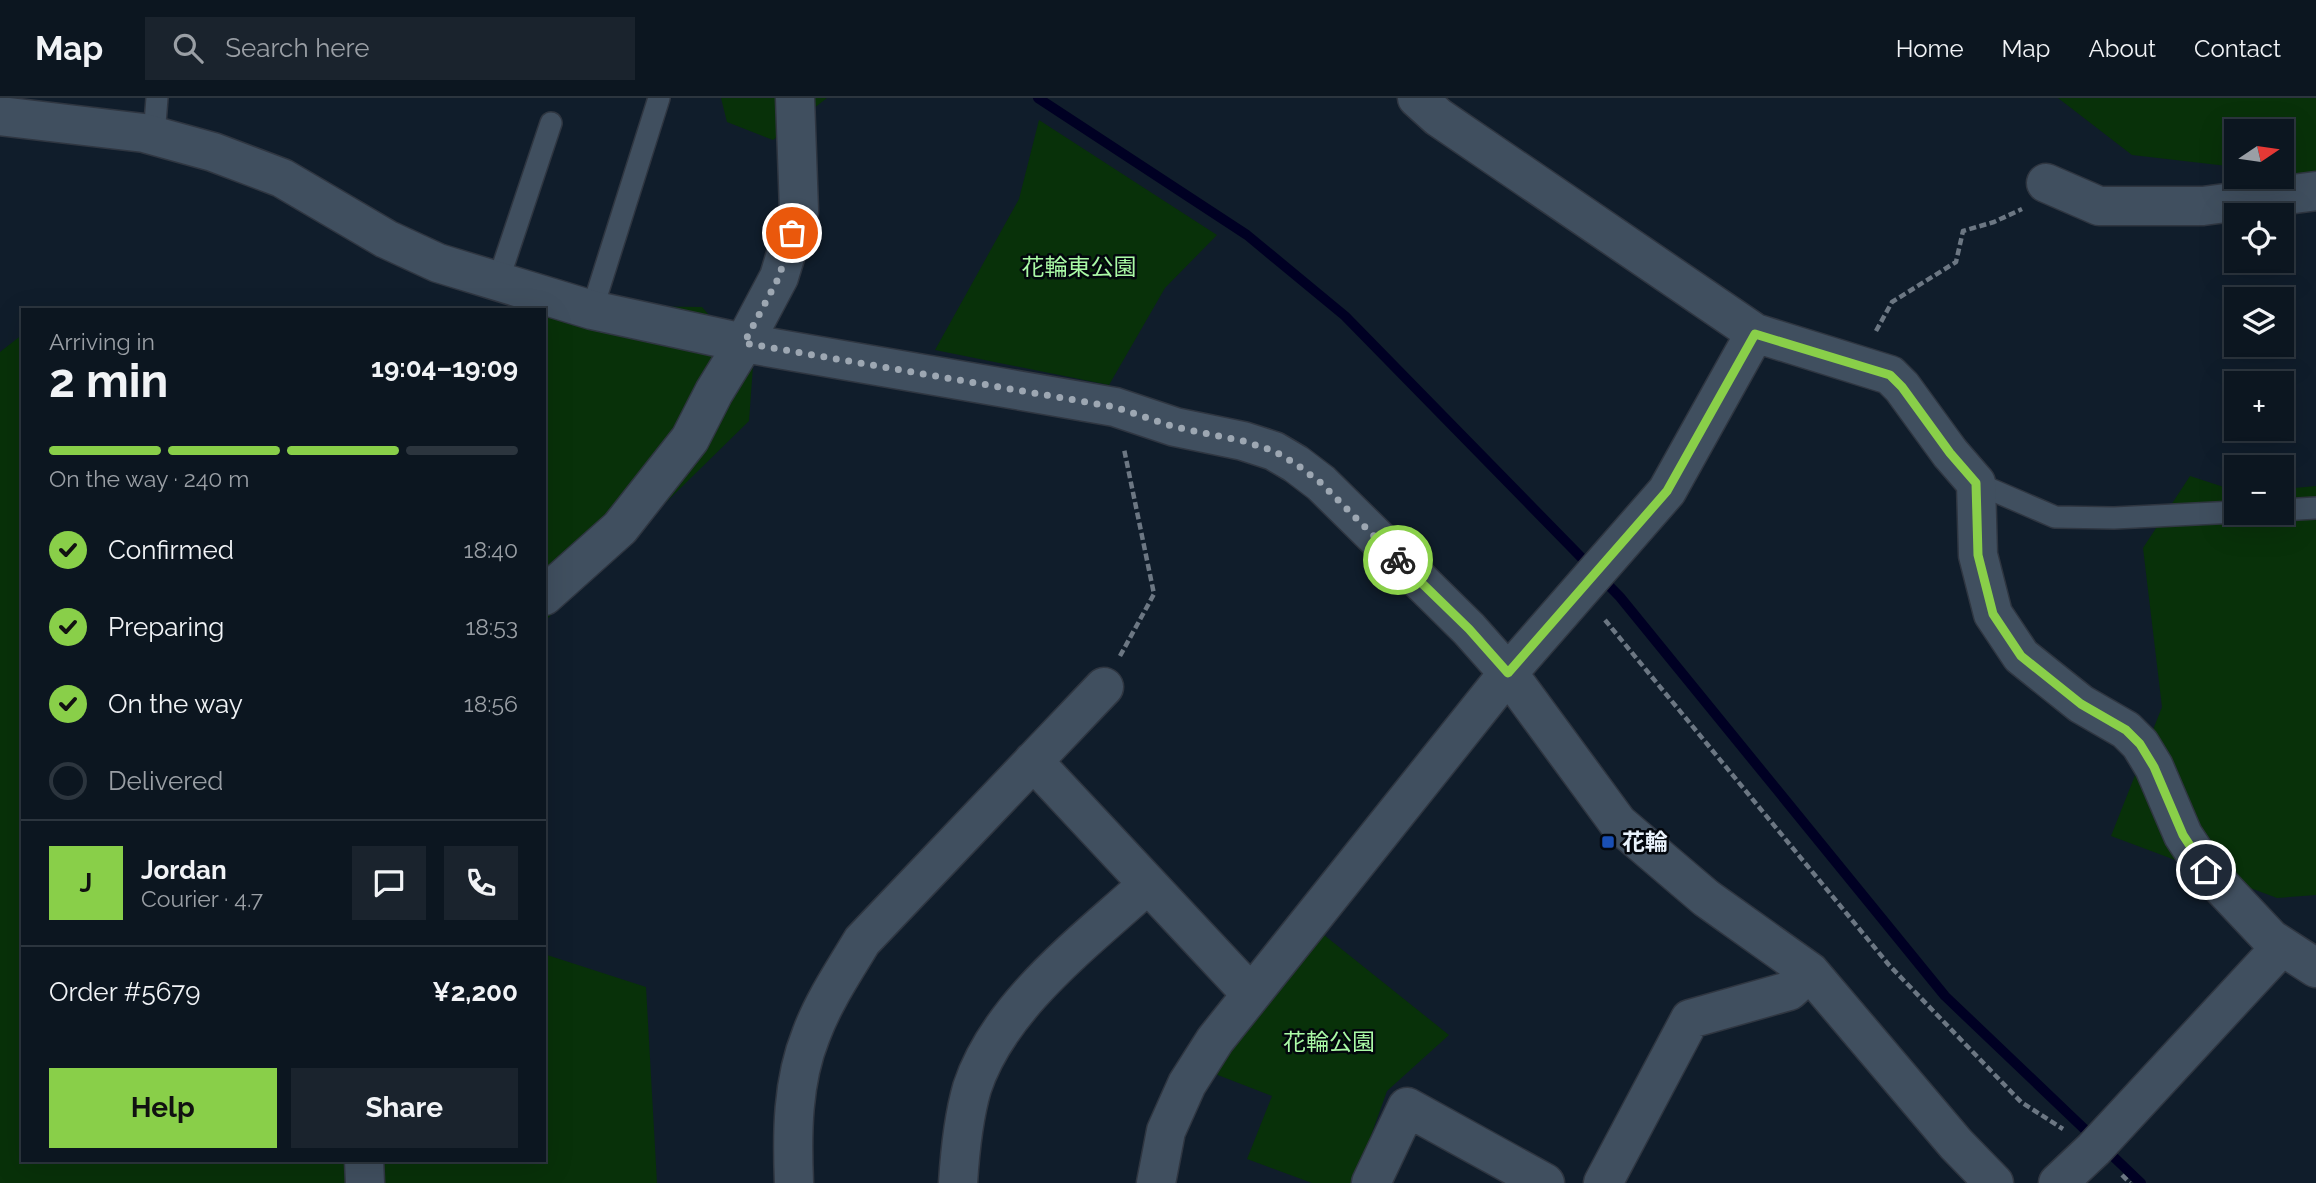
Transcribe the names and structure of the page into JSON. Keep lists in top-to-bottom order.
{
  "parks": ["花輪東公園", "花輪公園"],
  "places": {
    "transit": ["花輪"]
  },
  "north": "right",
  "page": {
    "header": "Map",
    "search": "Search here",
    "nav": [
      "Home",
      "Map",
      "About",
      "Contact"
    ],
    "map_buttons": ["+", "−"],
    "heading": ["2 min", "Arriving in", "19:04–19:09"],
    "panel": [
      "Jordan",
      "Courier · 4.7",
      "Order #5679",
      "¥2,200"
    ],
    "bar": "On the way · 240 m",
    "list": [
      ["Confirmed", "18:40"],
      ["Preparing", "18:53"],
      ["On the way", "18:56"],
      "Delivered"
    ],
    "round": "J",
    "buttons": ["Help", "Share"]
  }
}
